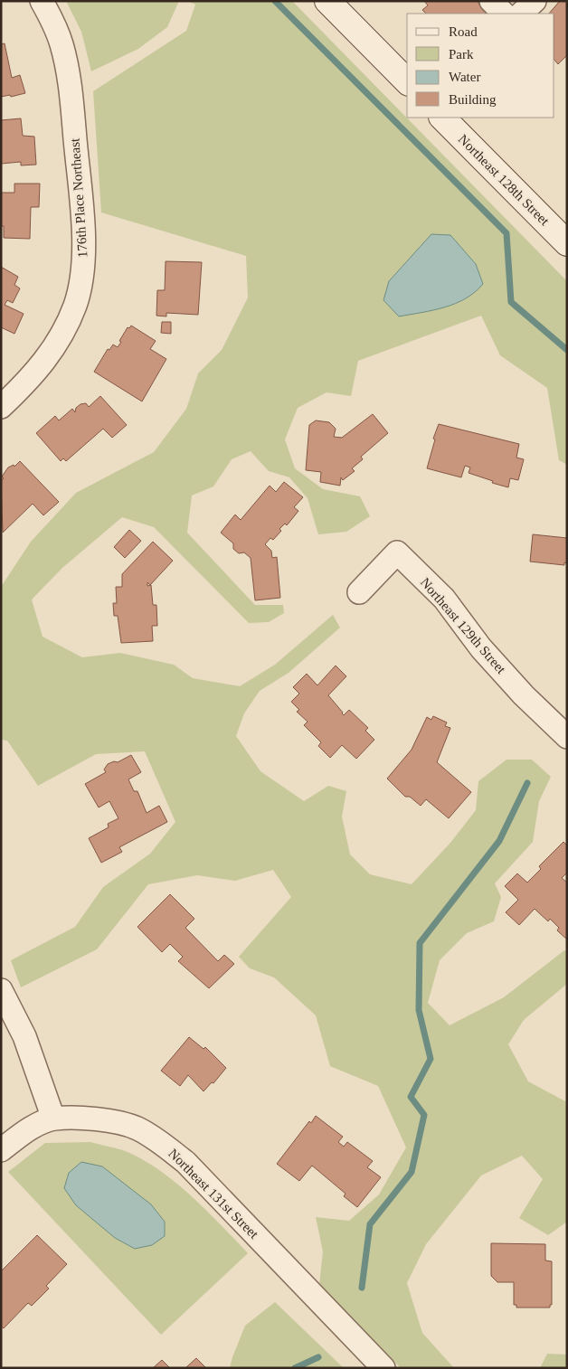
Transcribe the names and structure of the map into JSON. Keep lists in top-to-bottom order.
{
  "streets": {
    "street": [
      "Northeast 128th Street",
      "176th Place Northeast",
      "Northeast 129th Street",
      "Northeast 131st Street"
    ]
  },
  "legend": [
    "Road",
    "Park",
    "Water",
    "Building"
  ]
}
